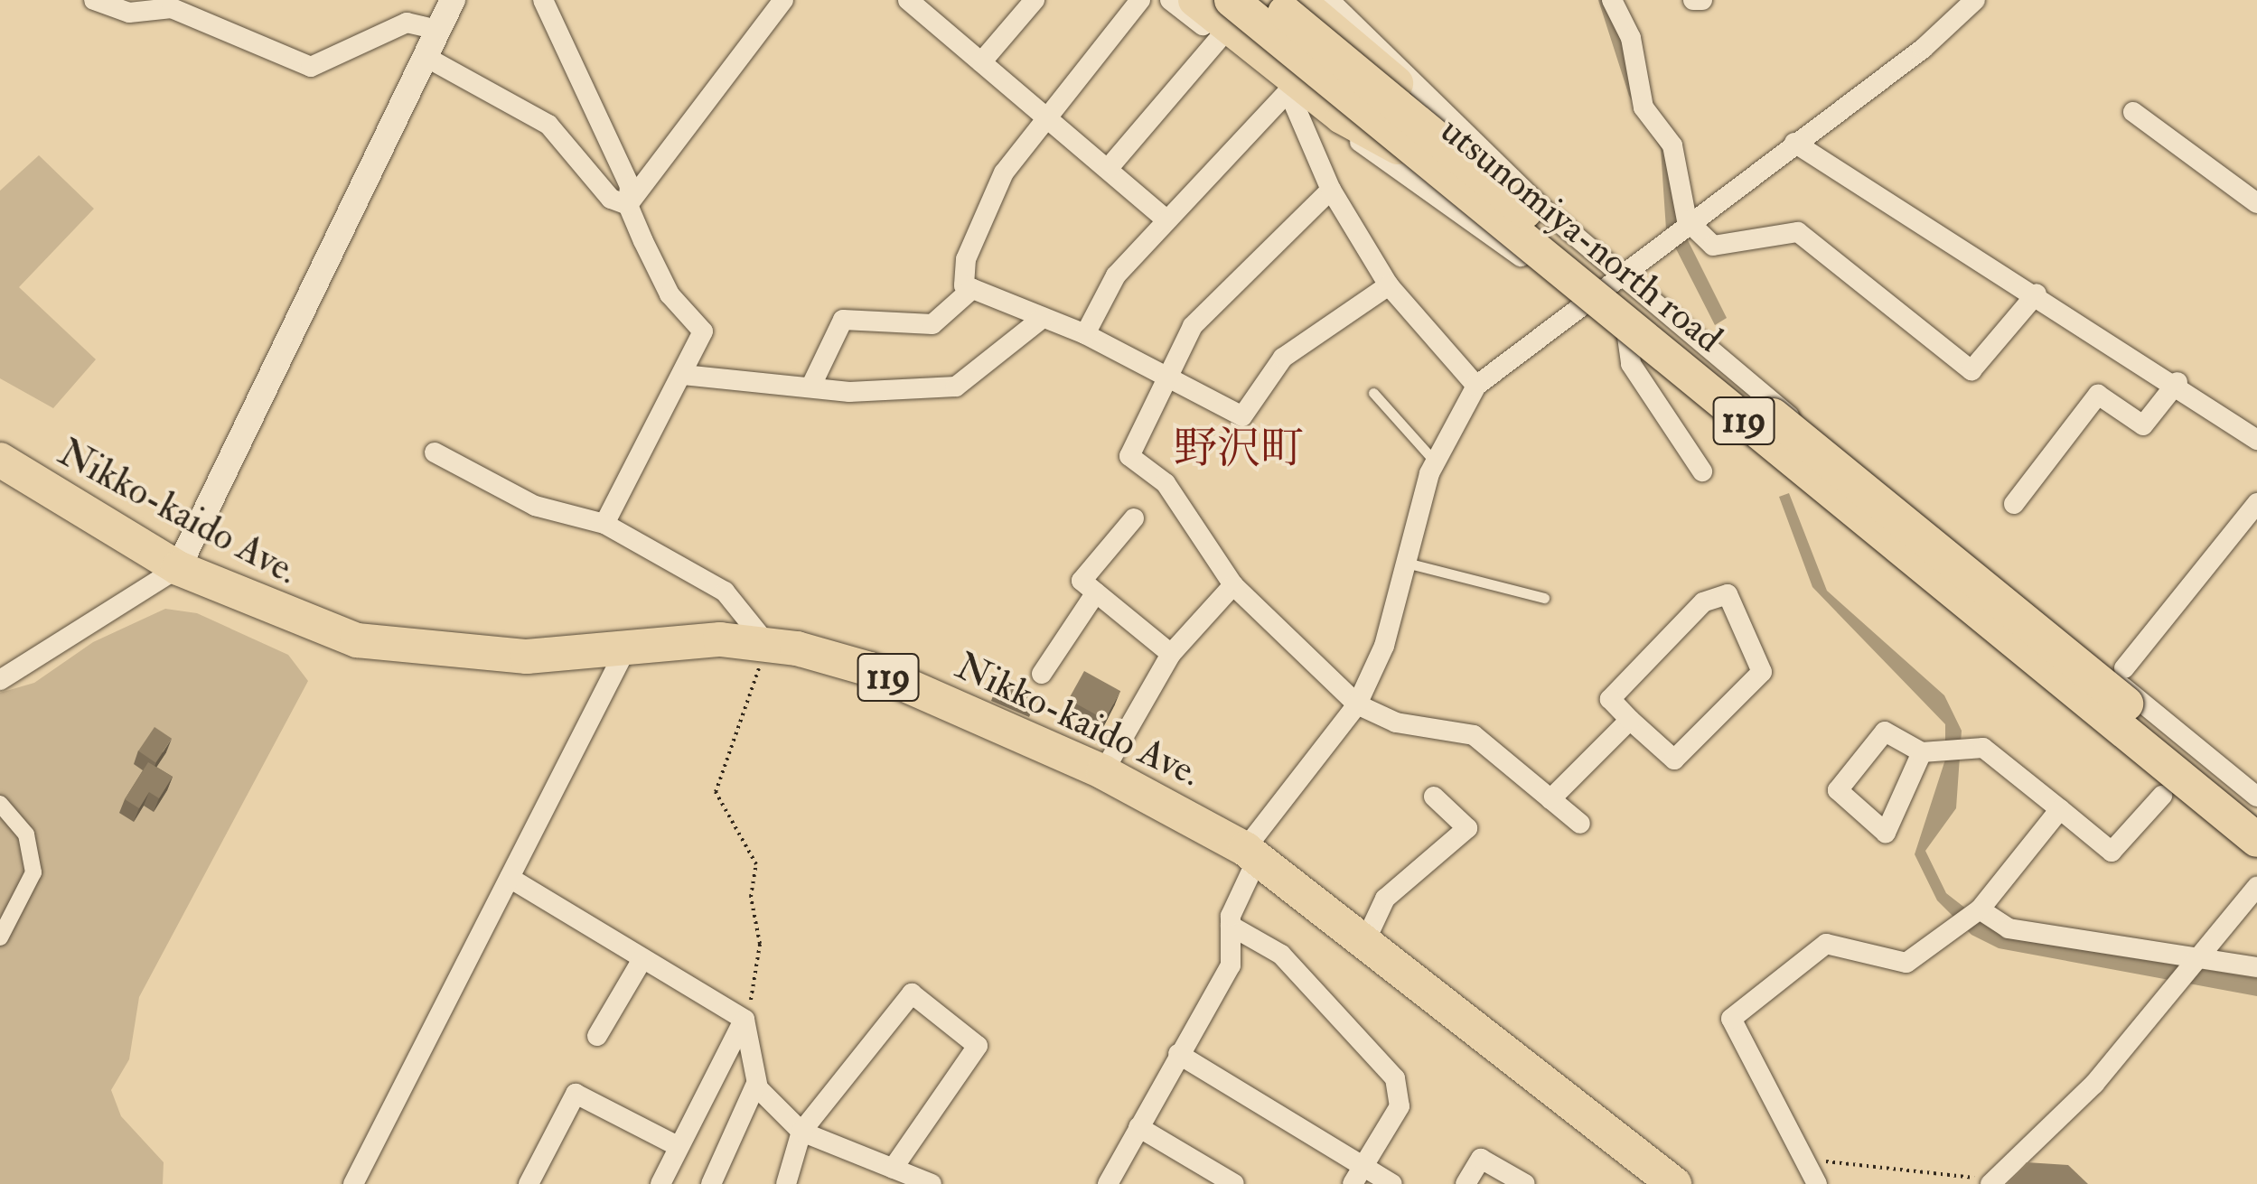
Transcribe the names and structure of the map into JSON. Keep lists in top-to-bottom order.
{
  "streets": {
    "highway": ["utsunomiya-north road", "119", "Nikko-kaido Ave."]
  },
  "districts": ["野沢町"]
}
